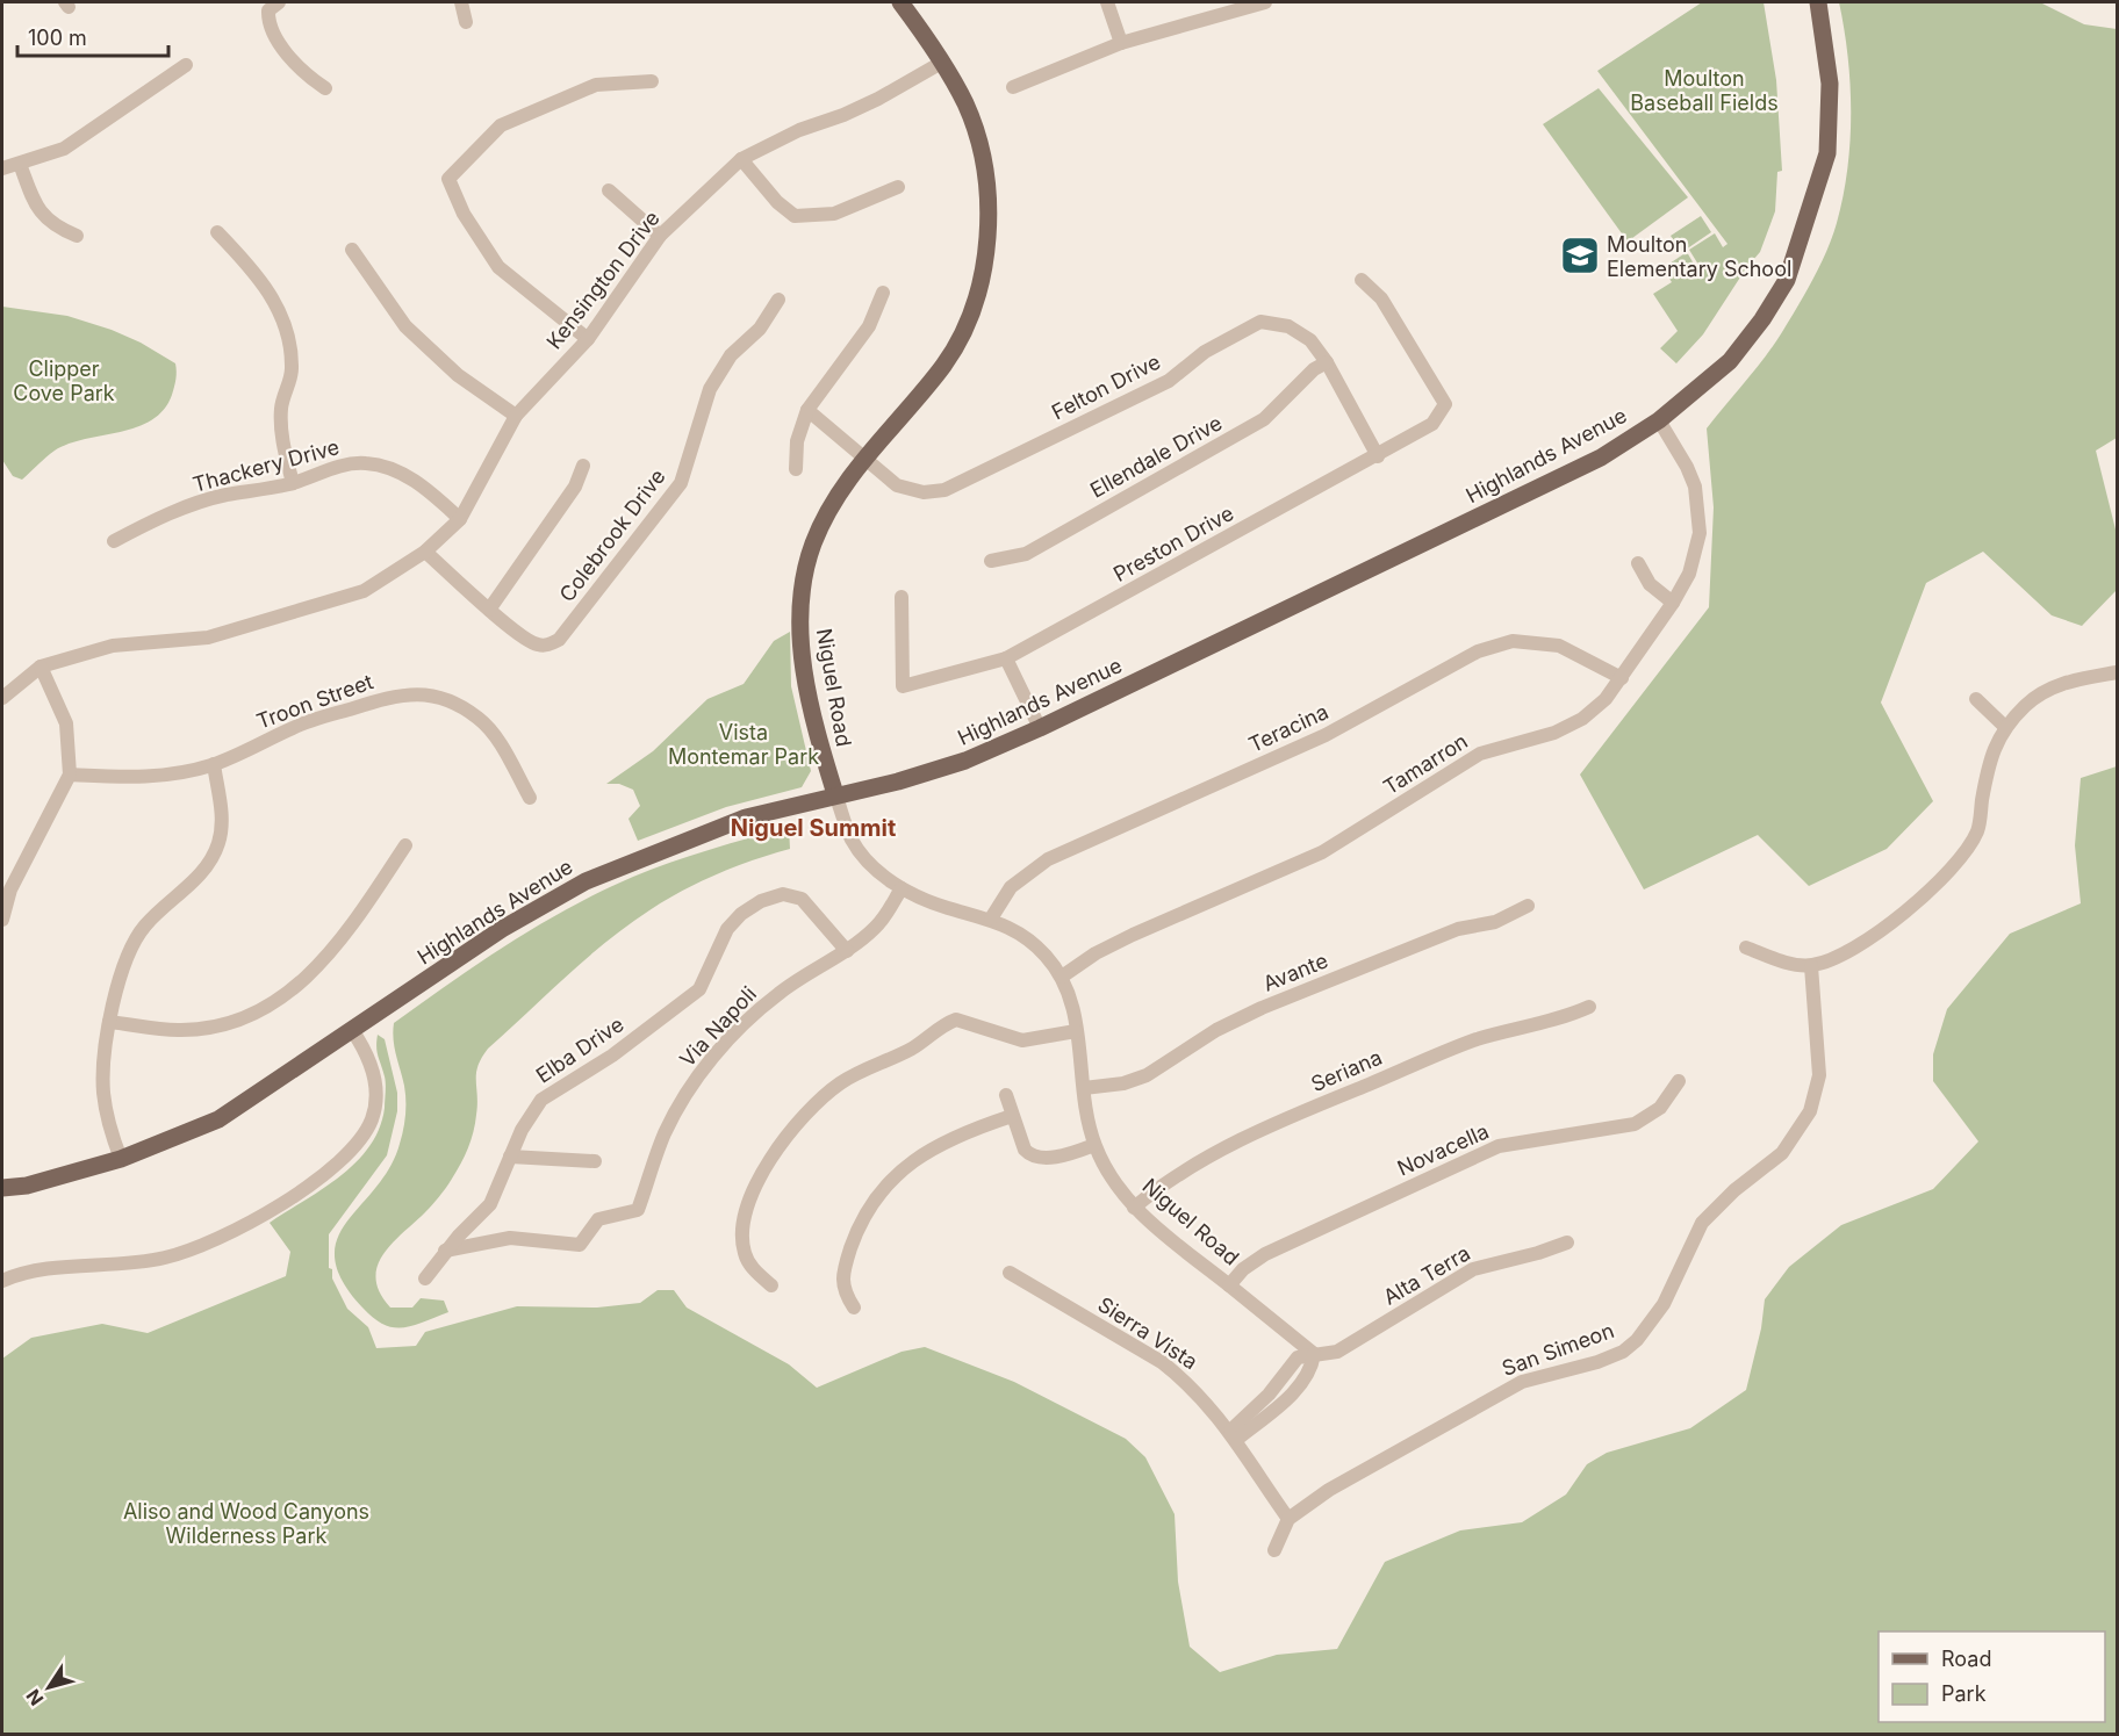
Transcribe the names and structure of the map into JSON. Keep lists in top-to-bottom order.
{
  "streets": {
    "main road": ["Highlands Avenue", "Niguel Road"],
    "street": [
      "Kensington Drive",
      "Felton Drive",
      "Ellendale Drive",
      "Thackery Drive",
      "Colebrook Drive",
      "Preston Drive",
      "Troon Street",
      "Teracina",
      "Tamarron",
      "Avante",
      "Via Napoli",
      "Elba Drive",
      "Seriana",
      "Novacella",
      "Alta Terra",
      "Sierra Vista",
      "San Simeon"
    ]
  },
  "crossings": [
    ["Kensington Drive", "Thackery Drive"],
    ["Kensington Drive", "Niguel Road"],
    ["Felton Drive", "Ellendale Drive"],
    ["Felton Drive", "Preston Drive"],
    ["Felton Drive", "Niguel Road"],
    ["Highlands Avenue", "Niguel Road"],
    ["Highlands Avenue", "Tamarron"],
    ["Niguel Road", "Teracina"],
    ["Niguel Road", "Tamarron"],
    ["Niguel Road", "Avante"],
    ["Niguel Road", "Via Napoli"],
    ["Niguel Road", "Seriana"],
    ["Niguel Road", "Novacella"],
    ["Niguel Road", "Alta Terra"],
    ["Teracina", "Tamarron"],
    ["Via Napoli", "Elba Drive"],
    ["Sierra Vista", "San Simeon"]
  ],
  "districts": ["Niguel Summit"],
  "parks": [
    "Moulton Baseball Fields",
    "Clipper Cove Park",
    "Vista Montemar Park",
    "Aliso and Wood Canyons Wilderness Park"
  ],
  "places": {
    "school or university": ["Moulton Elementary School"]
  },
  "legend": ["Road", "Park"],
  "scale_bar": "100 m",
  "north": "bottom left"
}
